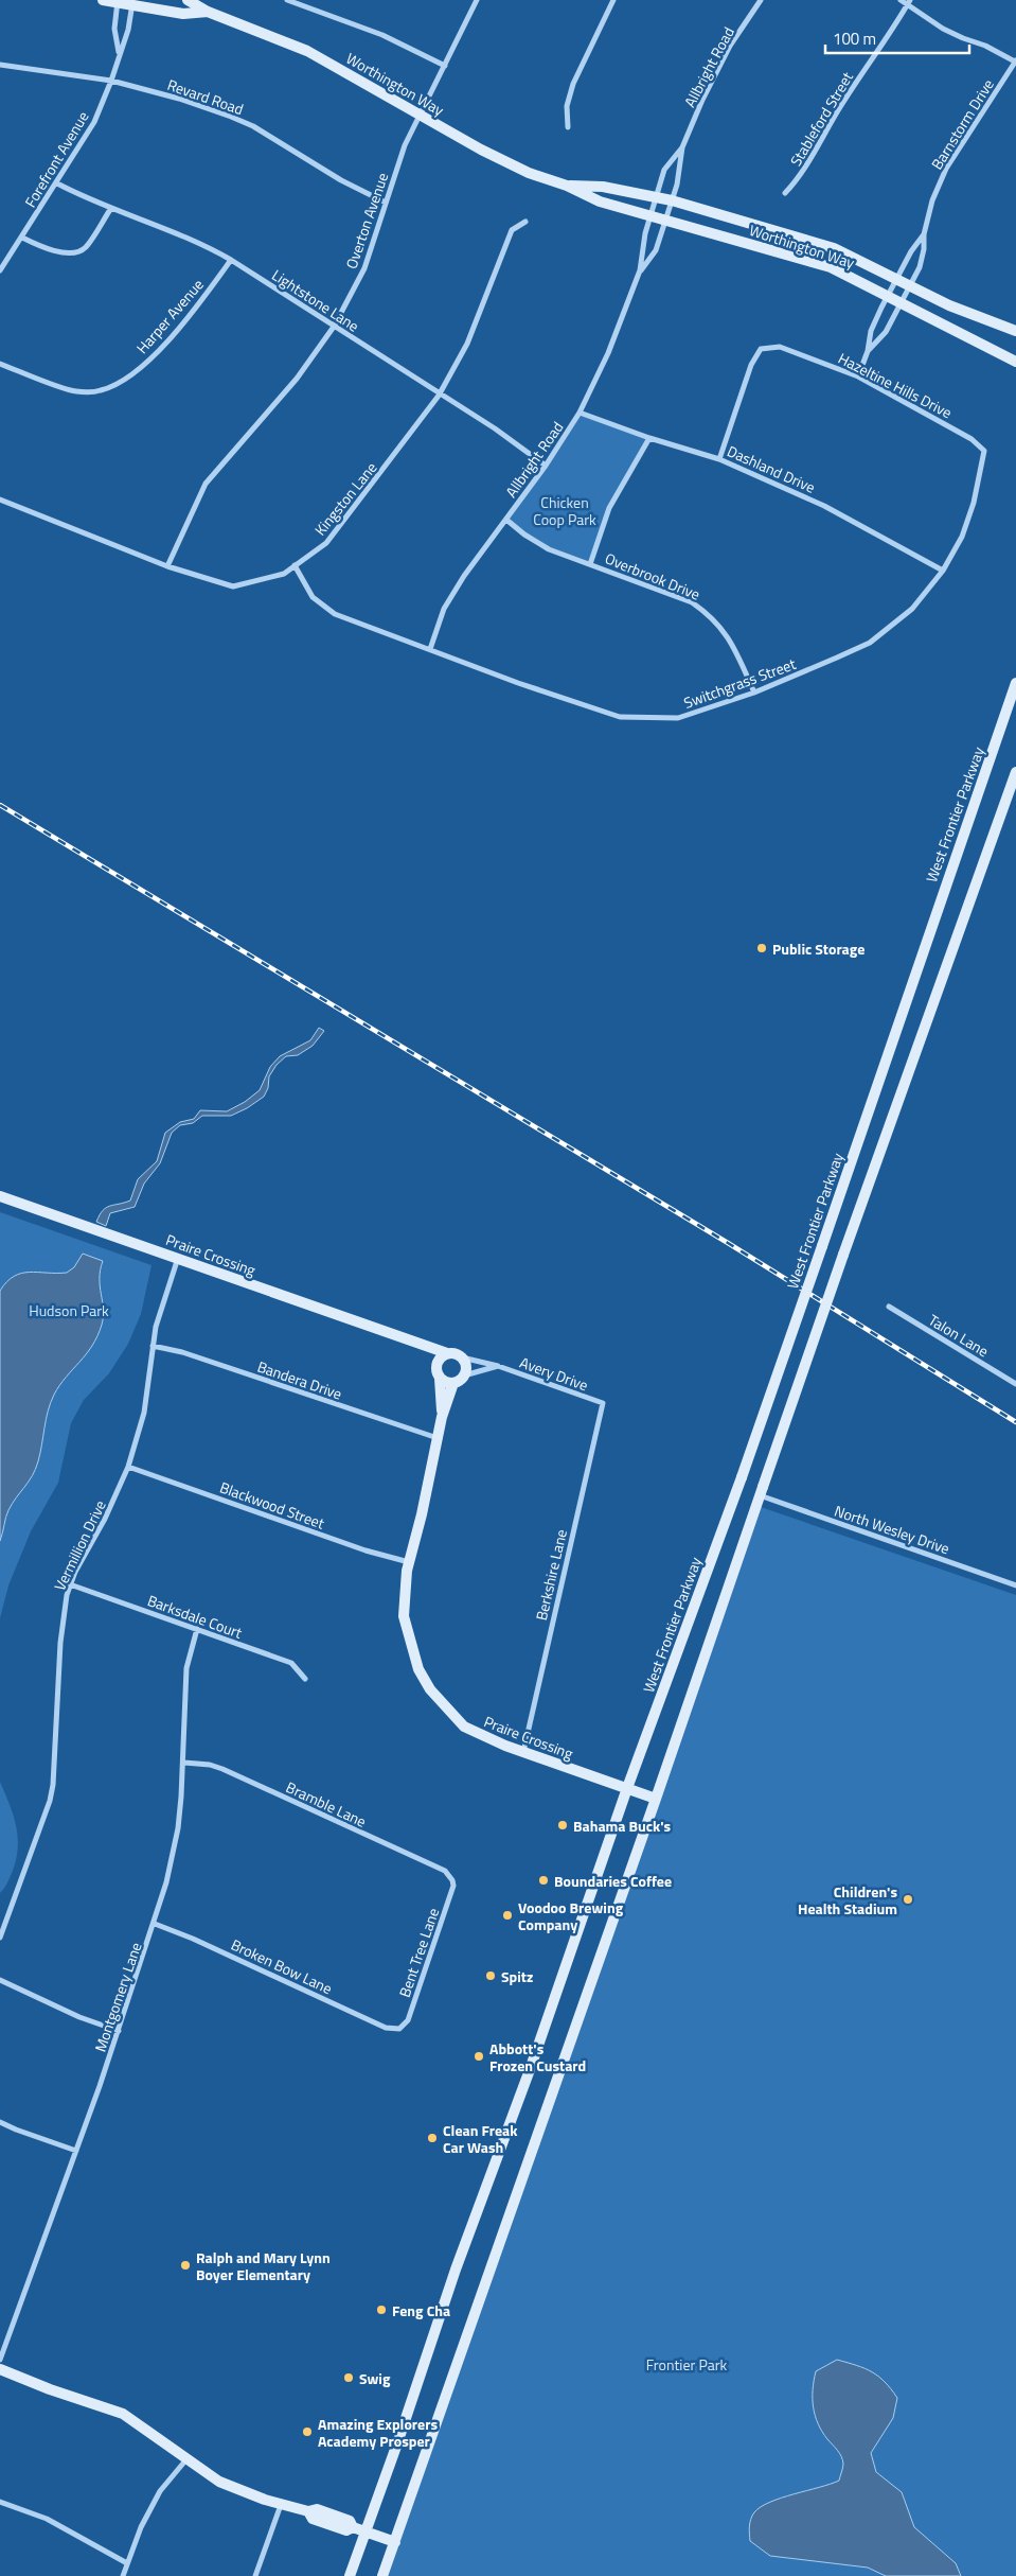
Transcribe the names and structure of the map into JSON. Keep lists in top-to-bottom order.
{
  "streets": {
    "street": [
      "Allbright Road",
      "Worthington Way",
      "Revard Road",
      "Stableford Street",
      "Barnstorm Drive",
      "Forefront Avenue",
      "Overton Avenue",
      "Lightstone Lane",
      "Harper Avenue",
      "Hazeltine Hills Drive",
      "Dashland Drive",
      "Kingston Lane",
      "Overbrook Drive",
      "Switchgrass Street",
      "West Frontier Parkway",
      "Praire Crossing",
      "Talon Lane",
      "Avery Drive",
      "Bandera Drive",
      "Blackwood Street",
      "North Wesley Drive",
      "Vermillion Drive",
      "Berkshire Lane",
      "Barksdale Court",
      "Bramble Lane",
      "Bent Tree Lane",
      "Broken Bow Lane",
      "Montgomery Lane"
    ]
  },
  "crossings": [
    ["Allbright Road", "Worthington Way"],
    ["Allbright Road", "Lightstone Lane"],
    ["Allbright Road", "Dashland Drive"],
    ["Allbright Road", "Overbrook Drive"],
    ["Allbright Road", "Switchgrass Street"],
    ["Worthington Way", "Barnstorm Drive"],
    ["Worthington Way", "Overton Avenue"],
    ["Revard Road", "Forefront Avenue"],
    ["Revard Road", "Overton Avenue"],
    ["Barnstorm Drive", "Hazeltine Hills Drive"],
    ["Forefront Avenue", "Lightstone Lane"],
    ["Overton Avenue", "Lightstone Lane"],
    ["Overton Avenue", "Kingston Lane"],
    ["Lightstone Lane", "Harper Avenue"],
    ["Lightstone Lane", "Kingston Lane"],
    ["Hazeltine Hills Drive", "Dashland Drive"],
    ["Hazeltine Hills Drive", "Switchgrass Street"],
    ["Dashland Drive", "Switchgrass Street"],
    ["Kingston Lane", "Switchgrass Street"],
    ["Overbrook Drive", "Switchgrass Street"],
    ["West Frontier Parkway", "Praire Crossing"],
    ["Praire Crossing", "Avery Drive"],
    ["Praire Crossing", "Bandera Drive"],
    ["Praire Crossing", "Blackwood Street"],
    ["Praire Crossing", "Vermillion Drive"],
    ["Praire Crossing", "Berkshire Lane"],
    ["Avery Drive", "Berkshire Lane"],
    ["Bandera Drive", "Vermillion Drive"],
    ["Blackwood Street", "Vermillion Drive"],
    ["Vermillion Drive", "Barksdale Court"],
    ["Barksdale Court", "Montgomery Lane"],
    ["Bramble Lane", "Bent Tree Lane"],
    ["Bramble Lane", "Montgomery Lane"],
    ["Bent Tree Lane", "Broken Bow Lane"],
    ["Broken Bow Lane", "Montgomery Lane"]
  ],
  "parks": ["Chicken Coop Park", "Hudson Park", "Frontier Park"],
  "places": [
    "Public Storage",
    "Bahama Buck's",
    "Boundaries Coffee",
    "Children's Health Stadium",
    "Voodoo Brewing Company",
    "Spitz",
    "Abbott's Frozen Custard",
    "Clean Freak Car Wash",
    "Ralph and Mary Lynn Boyer Elementary",
    "Feng Cha",
    "Swig",
    "Amazing Explorers Academy Prosper"
  ],
  "scale_bar": "100 m"
}
